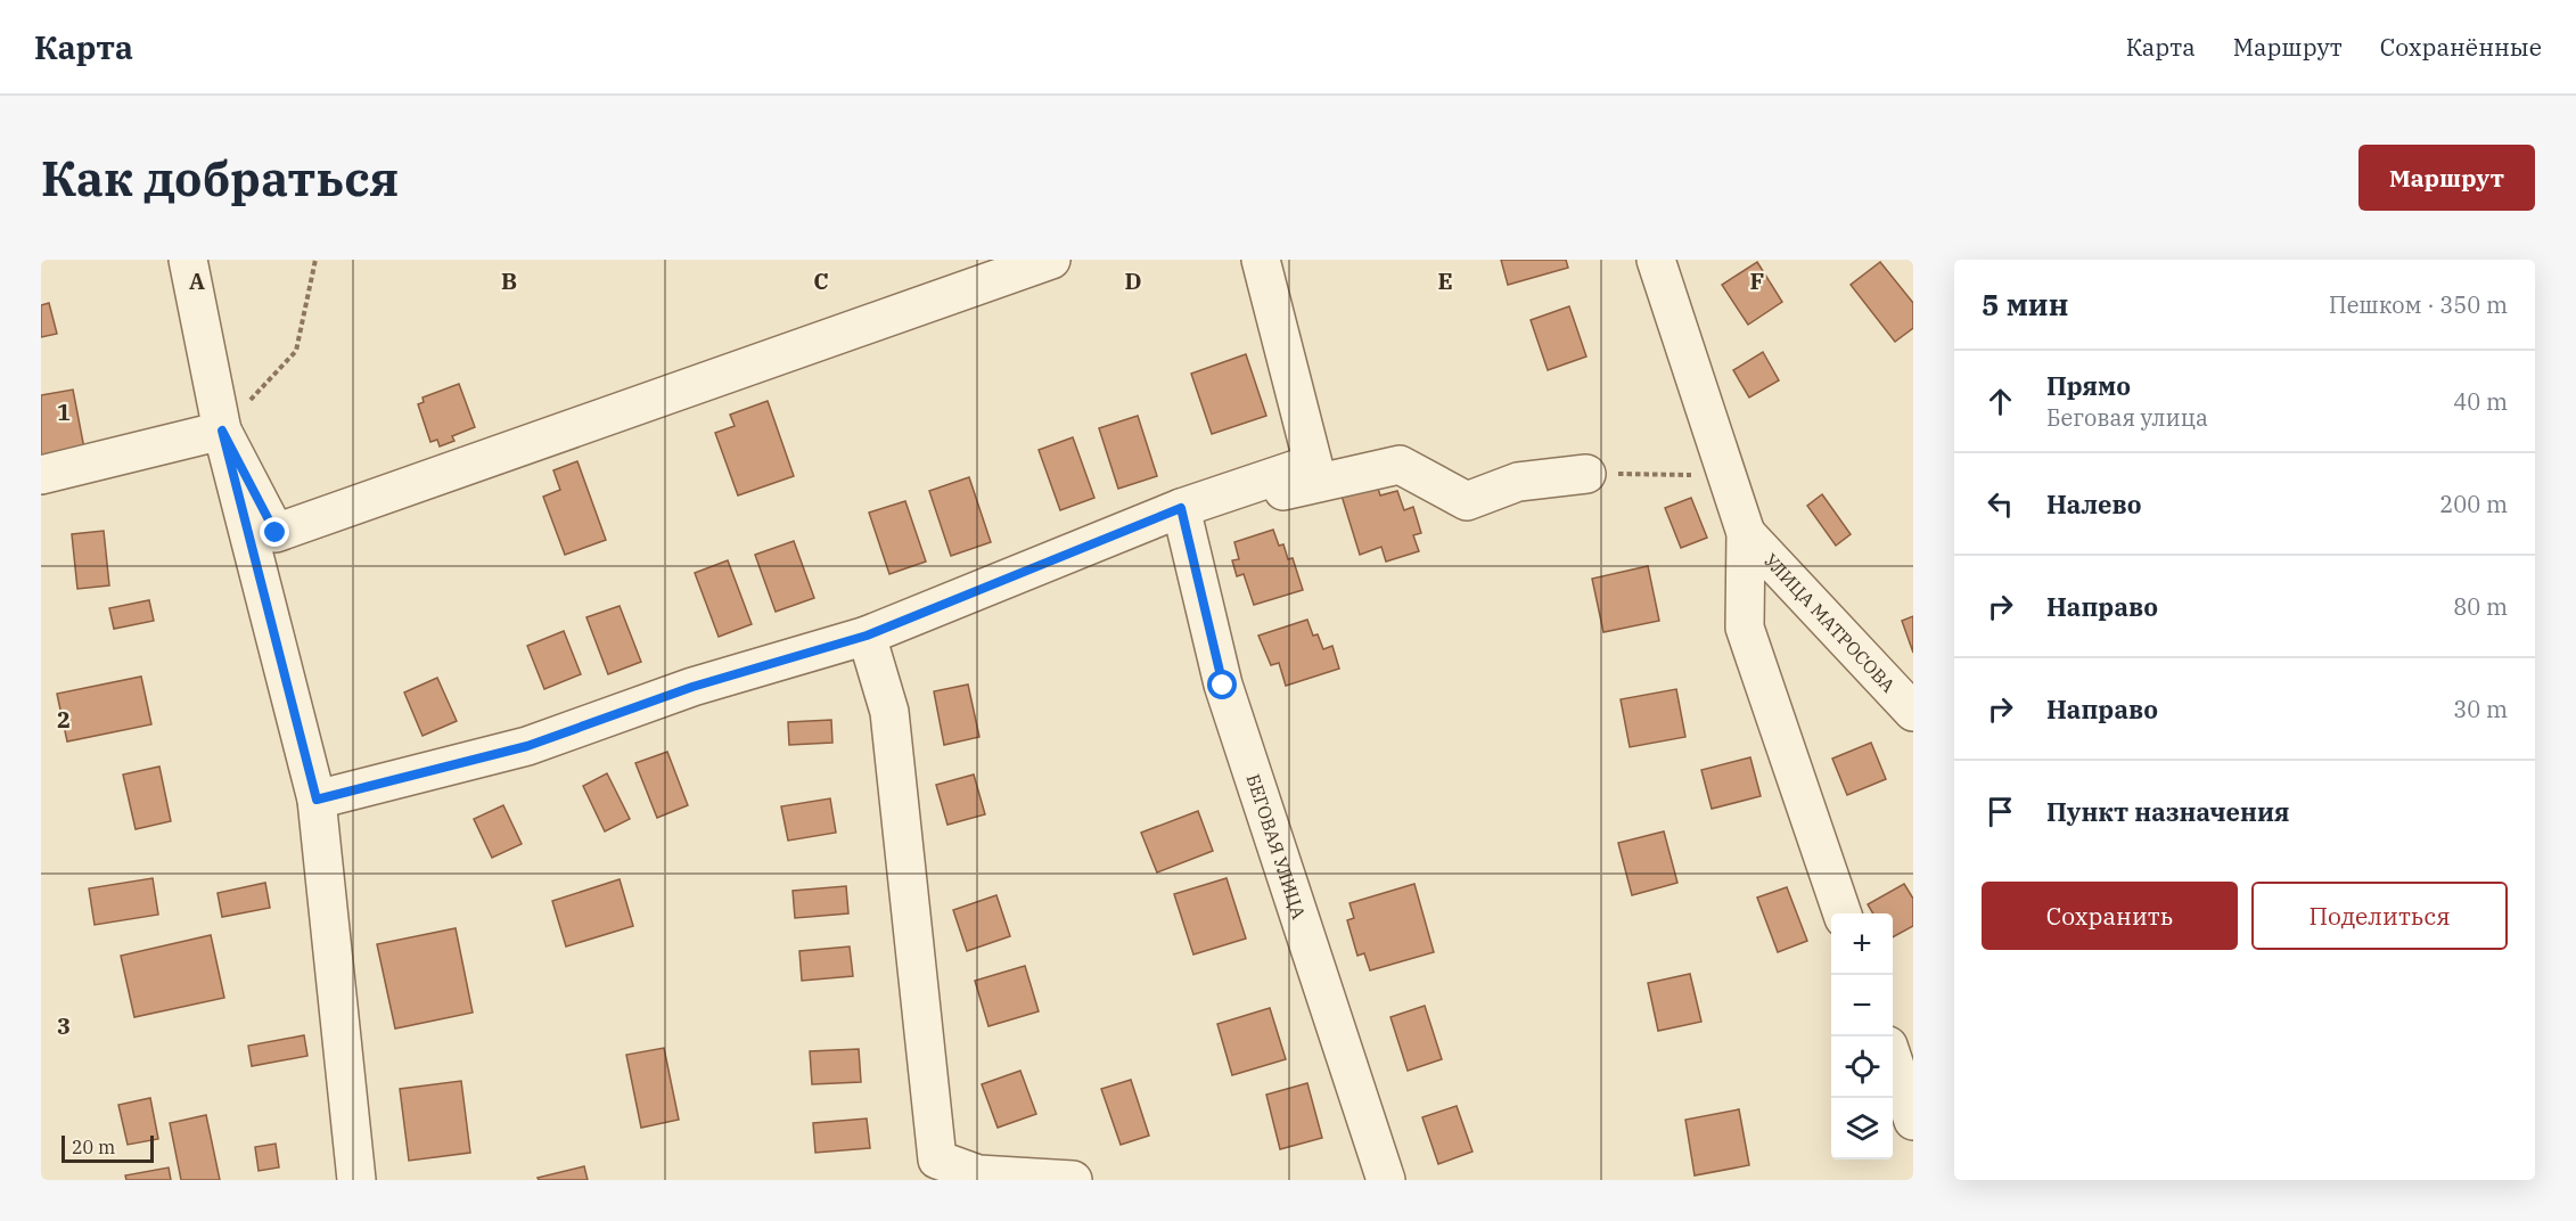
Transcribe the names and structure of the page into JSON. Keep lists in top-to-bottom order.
{
  "streets": {
    "street": ["УЛИЦА МАТРОСОВА", "БЕГОВАЯ УЛИЦА"]
  },
  "scale_bar": "20 m",
  "page": {
    "header": "Карта",
    "nav": ["Карта", "Маршрут", "Сохранённые"],
    "buttons": [
      "Маршрут",
      ["Сохранить", "Поделиться"]
    ],
    "title": "Как добраться",
    "heading": ["5 мин", "Пешком · 350 m"],
    "list": [
      ["Прямо", "Беговая улица", "40 m"],
      ["Налево", "200 m"],
      ["Направо", "80 m"],
      ["Направо", "30 m"],
      "Пункт назначения"
    ],
    "map_buttons": ["+", "−"],
    "scale": "20 m"
  },
  "grid": {
    "columns": [
      "A",
      "B",
      "C",
      "D",
      "E",
      "F"
    ],
    "rows": ["1", "2", "3"]
  }
}
